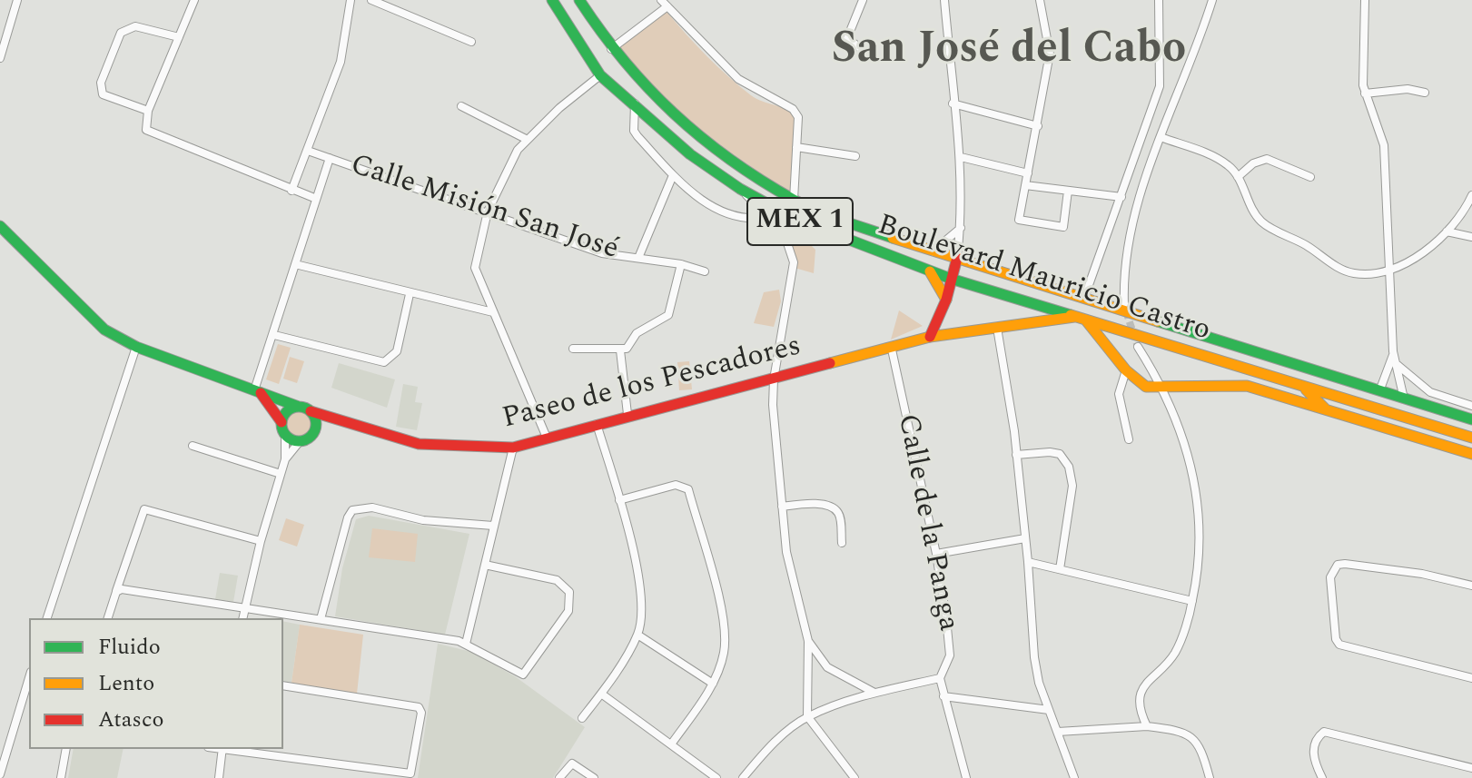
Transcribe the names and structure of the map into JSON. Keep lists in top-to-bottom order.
{
  "streets": {
    "main road": ["MEX 1", "Boulevard Mauricio Castro", "Paseo de los Pescadores"],
    "street": ["Calle Misión San José", "Calle de la Panga"]
  },
  "crossings": [
    ["Boulevard Mauricio Castro", "Paseo de los Pescadores"],
    ["Paseo de los Pescadores", "Calle de la Panga"]
  ],
  "districts": ["San José del Cabo"],
  "legend": ["Fluido", "Lento", "Atasco"]
}
